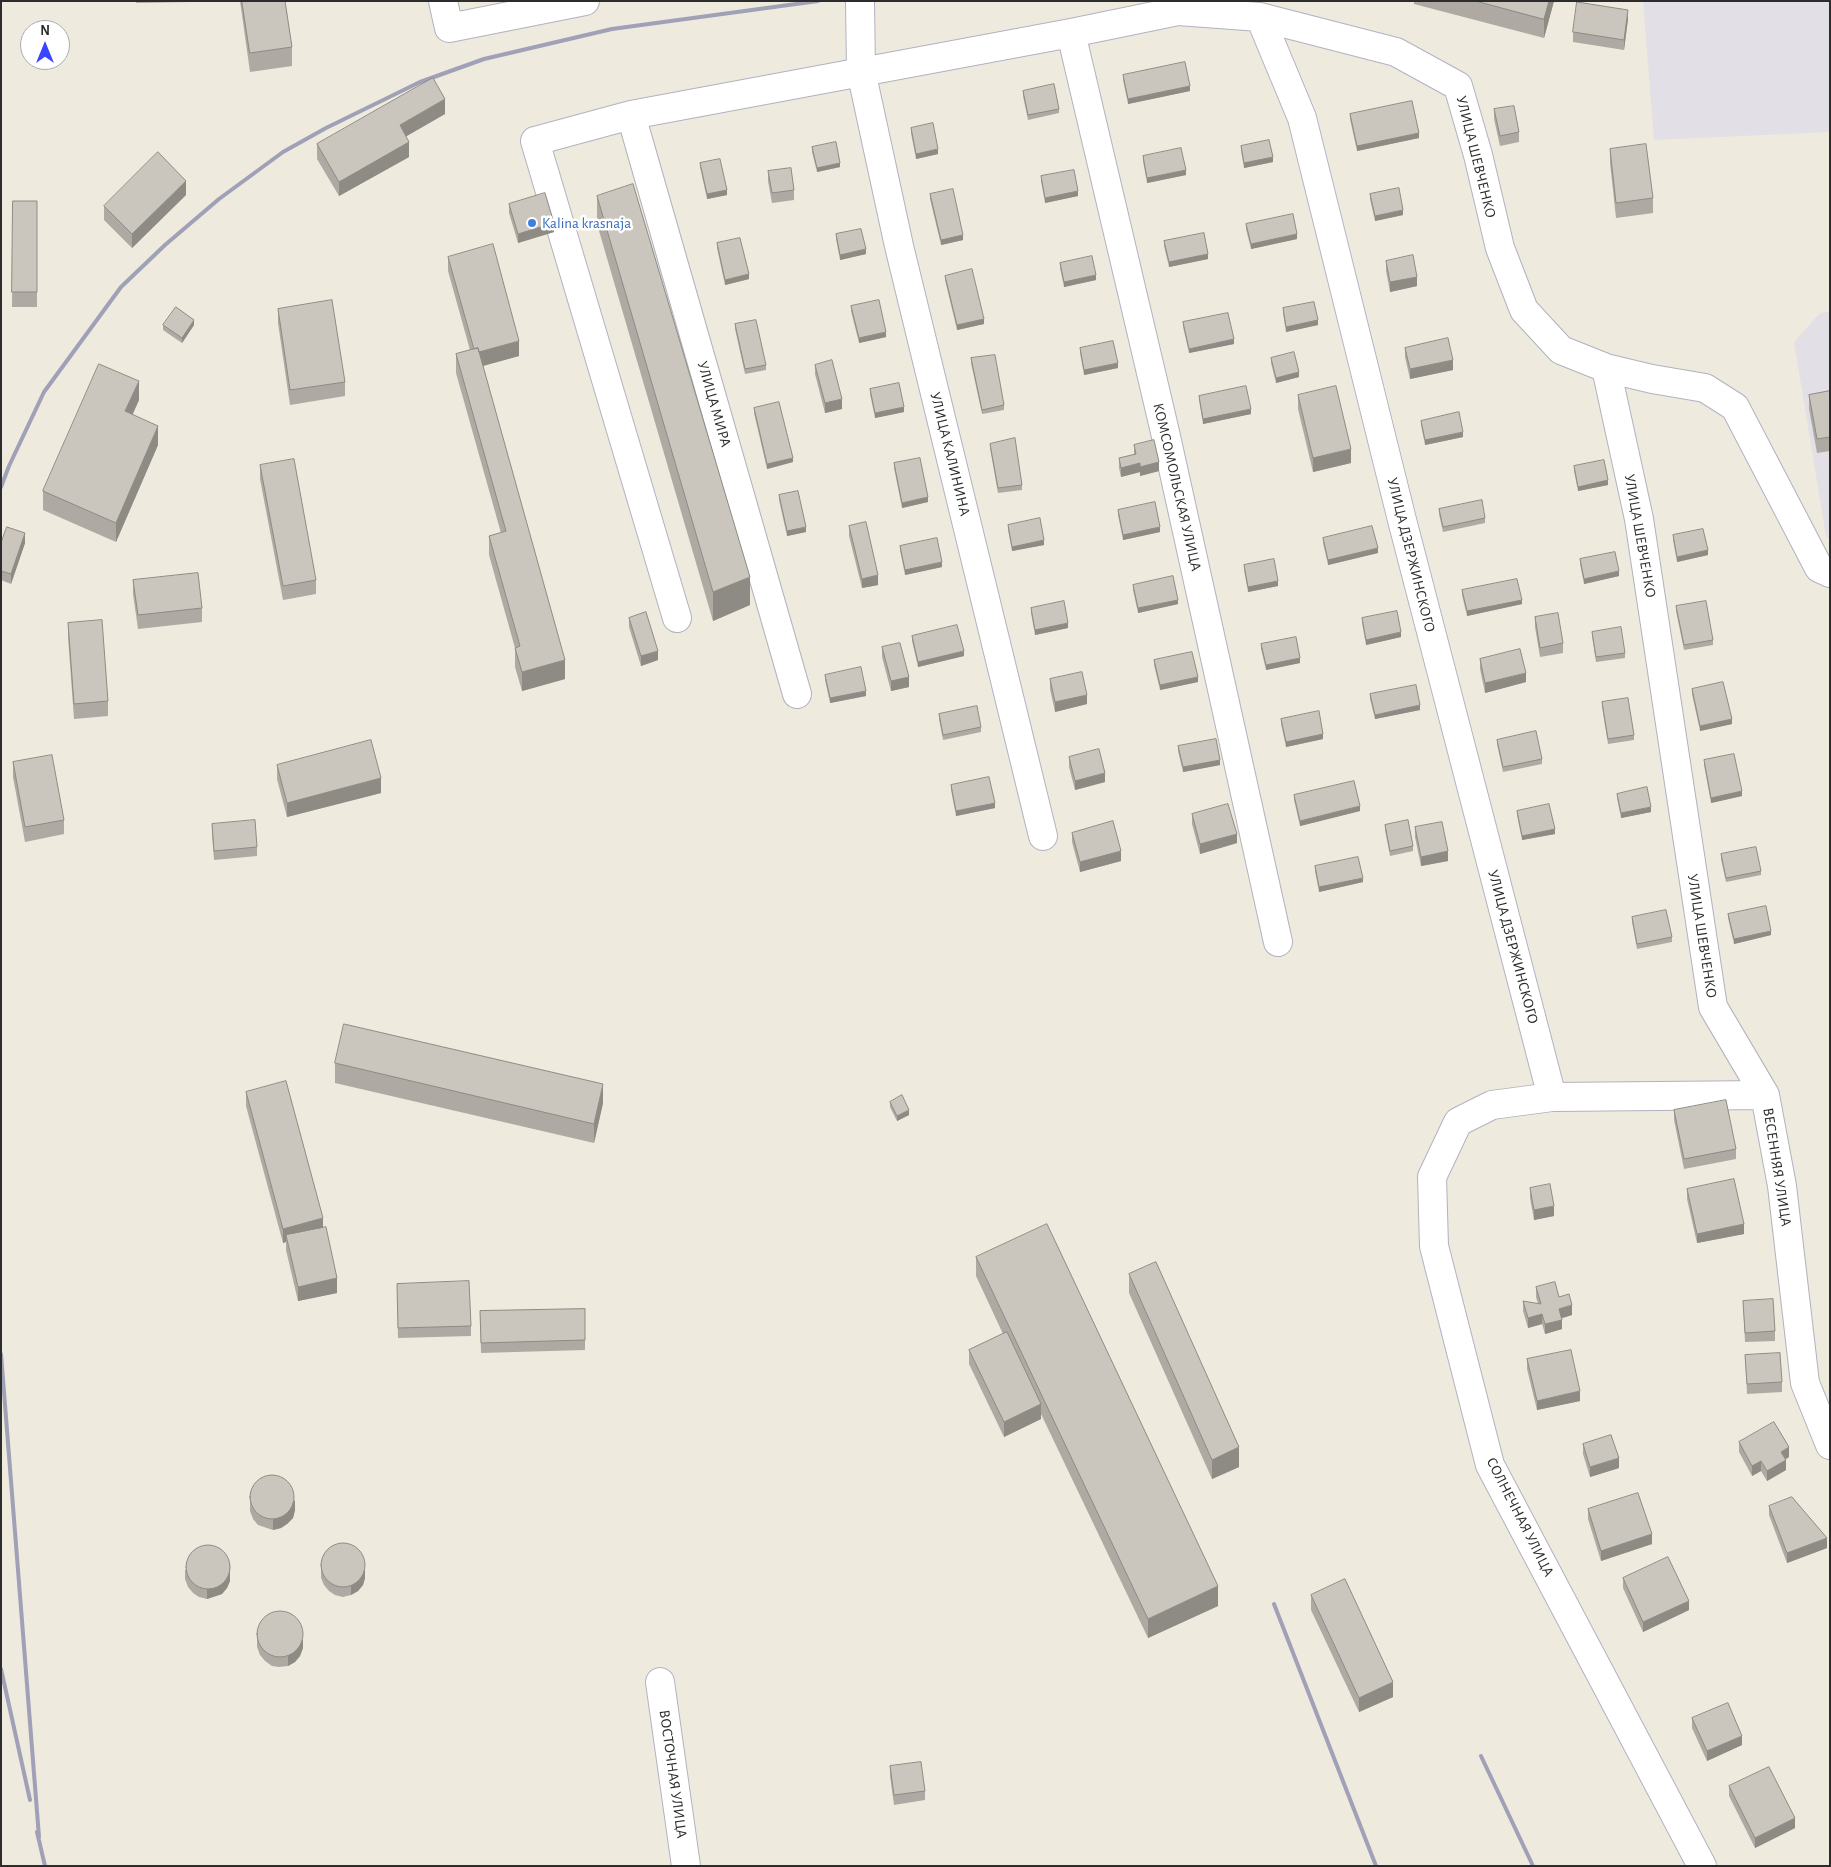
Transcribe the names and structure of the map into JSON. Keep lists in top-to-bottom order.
{
  "streets": {
    "street": [
      "УЛИЦА ШЕВЧЕНКО",
      "УЛИЦА МИРА",
      "УЛИЦА КАЛИНИНА",
      "КОМСОМОЛЬСКАЯ УЛИЦА",
      "УЛИЦА ДЗЕРЖИНСКОГО",
      "ВЕСЕННЯЯ УЛИЦА",
      "СОЛНЕЧНАЯ УЛИЦА",
      "ВОСТОЧНАЯ УЛИЦА"
    ]
  },
  "crossings": [
    ["УЛИЦА ШЕВЧЕНКО", "УЛИЦА МИРА"],
    ["УЛИЦА ШЕВЧЕНКО", "УЛИЦА КАЛИНИНА"],
    ["УЛИЦА ШЕВЧЕНКО", "КОМСОМОЛЬСКАЯ УЛИЦА"],
    ["УЛИЦА ШЕВЧЕНКО", "УЛИЦА ДЗЕРЖИНСКОГО"],
    ["УЛИЦА ШЕВЧЕНКО", "ВЕСЕННЯЯ УЛИЦА"],
    ["УЛИЦА ДЗЕРЖИНСКОГО", "ВЕСЕННЯЯ УЛИЦА"],
    ["УЛИЦА ДЗЕРЖИНСКОГО", "СОЛНЕЧНАЯ УЛИЦА"],
    ["ВЕСЕННЯЯ УЛИЦА", "СОЛНЕЧНАЯ УЛИЦА"]
  ],
  "places": ["Kalina krasnaja"],
  "north": "top"
}
